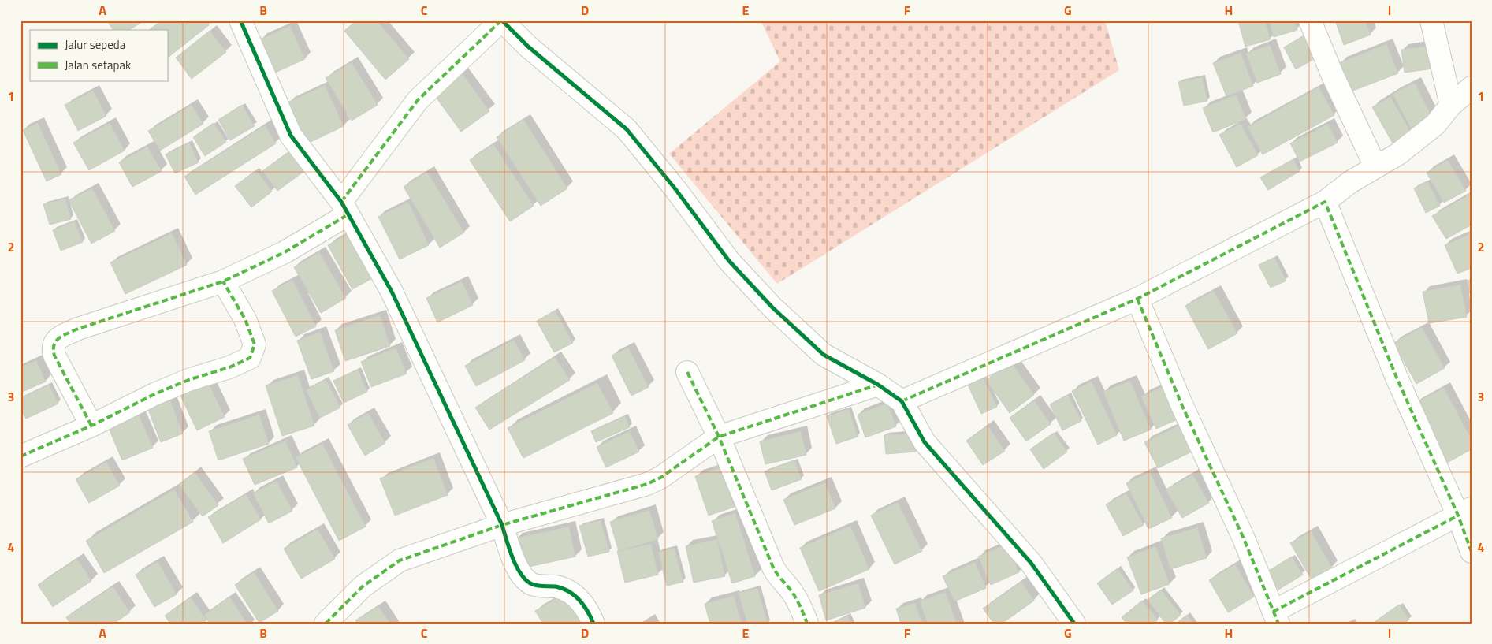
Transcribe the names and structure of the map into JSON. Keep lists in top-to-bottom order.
{
  "legend": ["Jalur sepeda", "Jalan setapak"],
  "grid": {
    "columns": [
      "A",
      "B",
      "C",
      "D",
      "E",
      "F",
      "G",
      "H",
      "I"
    ],
    "rows": [
      "1",
      "2",
      "3",
      "4"
    ]
  }
}
